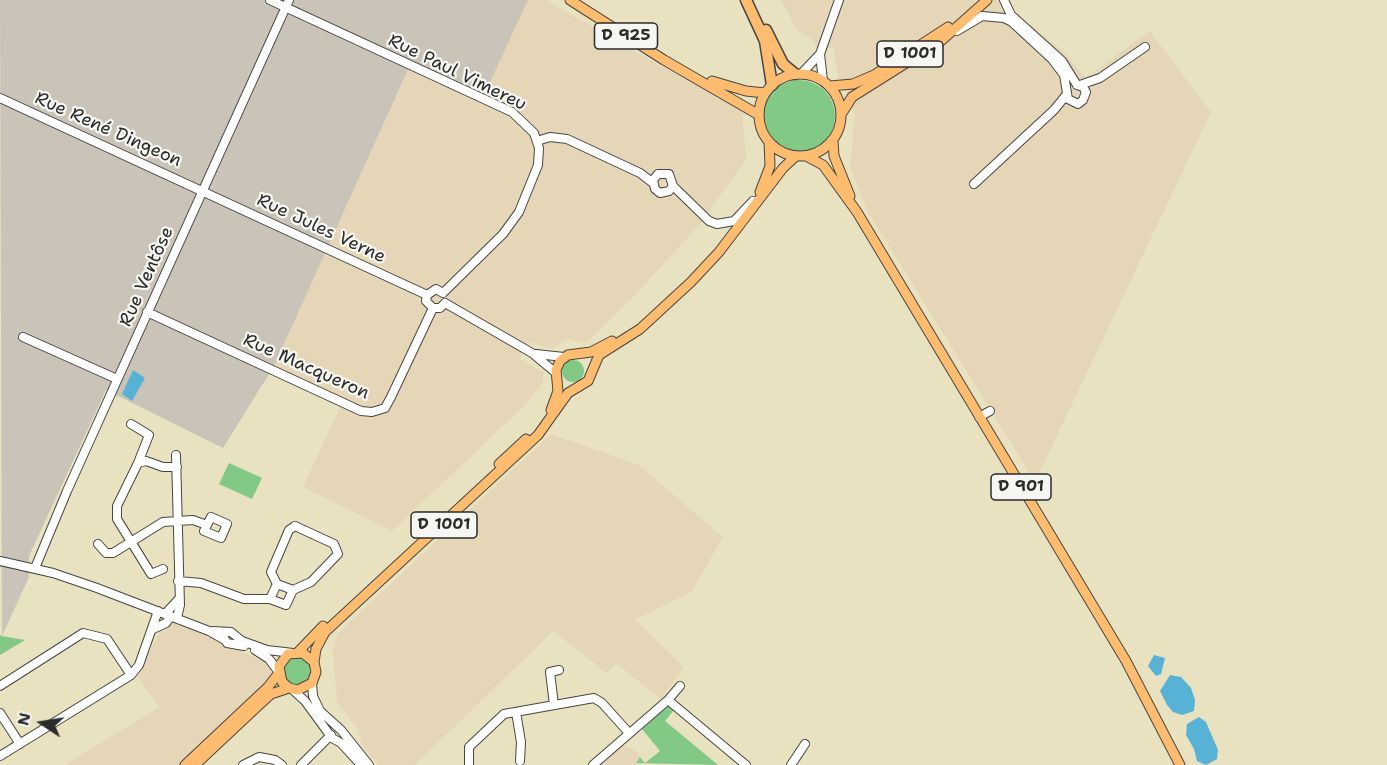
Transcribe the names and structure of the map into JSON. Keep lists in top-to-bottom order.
{
  "streets": {
    "main road": ["D 925", "D 1001", "D 901"],
    "street": [
      "Rue Paul Vimereu",
      "Rue René Dingeon",
      "Rue Jules Verne",
      "Rue Ventôse",
      "Rue Macqueron"
    ]
  },
  "crossings": [
    ["D 925", "D 1001"],
    ["D 925", "D 901"],
    ["D 1001", "D 901"],
    ["Rue Paul Vimereu", "Rue Ventôse"],
    ["Rue René Dingeon", "Rue Jules Verne"],
    ["Rue René Dingeon", "Rue Ventôse"],
    ["Rue Jules Verne", "Rue Ventôse"],
    ["Rue Jules Verne", "Rue Macqueron"],
    ["Rue Ventôse", "Rue Macqueron"]
  ],
  "north": "left"
}
